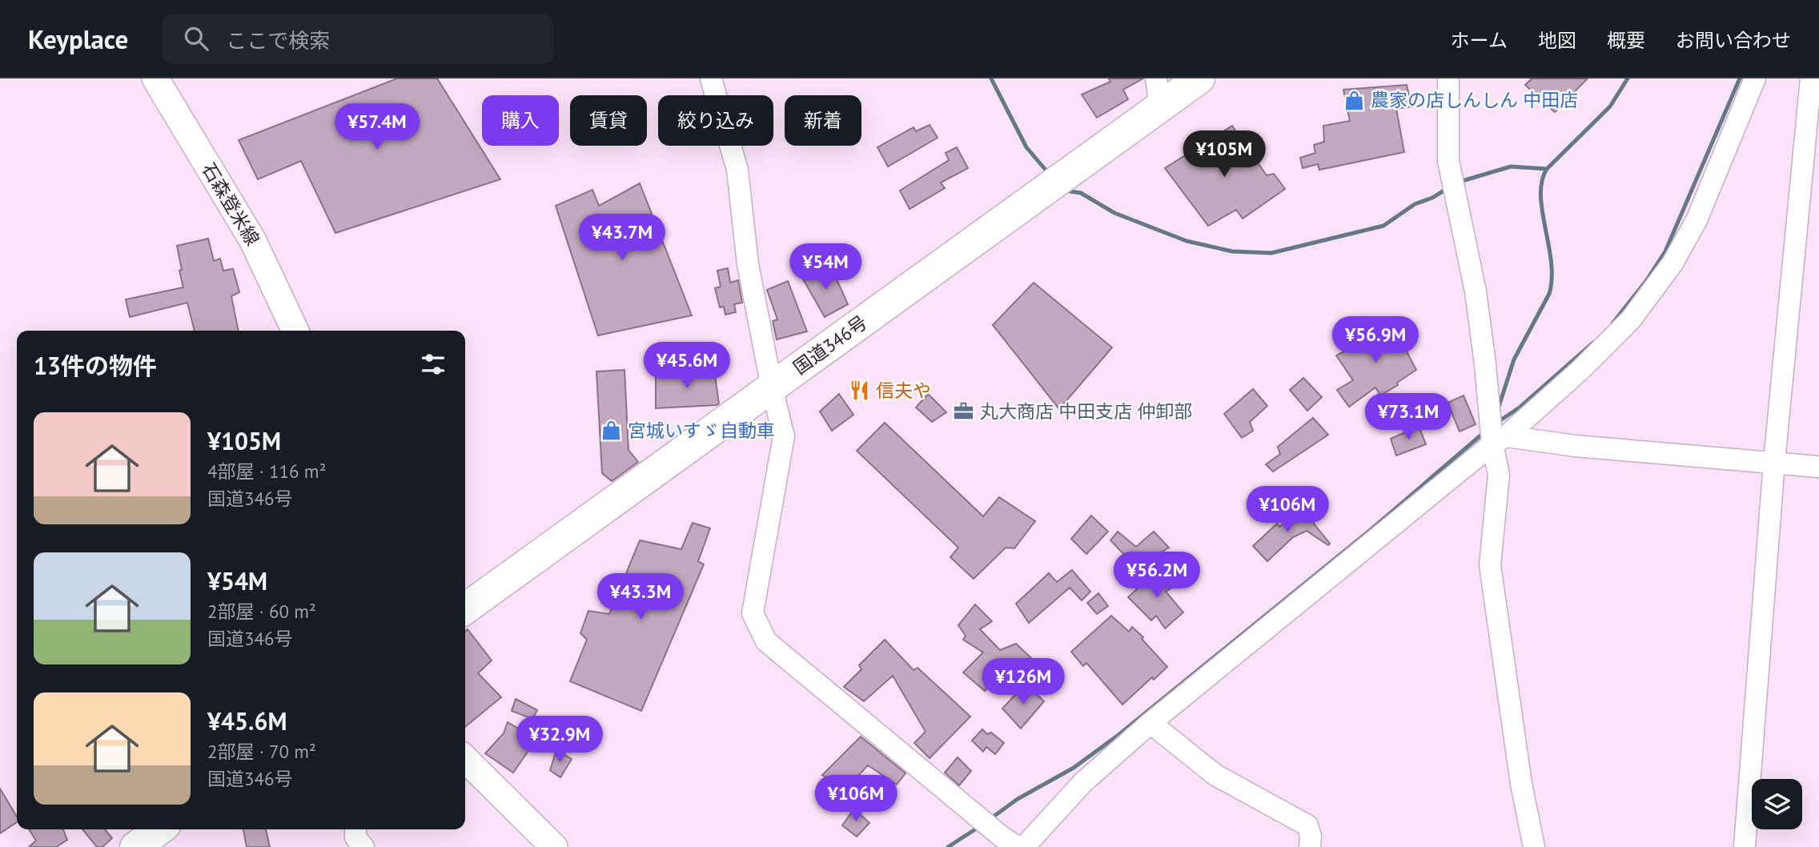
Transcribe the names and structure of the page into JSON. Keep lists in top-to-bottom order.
{
  "streets": {
    "highway": ["国道346号"],
    "main road": ["石森登米線"]
  },
  "places": {
    "shop": ["農家の店しんしん 中田店", "宮城いすゞ自動車"],
    "restaurant": ["信夫や"],
    "office": ["丸大商店 中田支店 仲卸部"]
  },
  "page": {
    "header": "Keyplace",
    "search": "ここで検索",
    "nav": [
      "ホーム",
      "地図",
      "概要",
      "お問い合わせ"
    ],
    "chip": [
      "購入",
      "賃貸",
      "絞り込み",
      "新着"
    ],
    "price": [
      "¥57.4M",
      "¥105M",
      "¥43.7M",
      "¥54M",
      "¥56.9M",
      "¥45.6M",
      "¥73.1M",
      "¥106M",
      "¥56.2M",
      "¥43.3M",
      "¥126M",
      "¥32.9M",
      "¥106M"
    ],
    "heading": "13件の物件",
    "list": [
      {
        "name": "¥105M",
        "note": "4部屋 · 116 m² · 国道346号"
      },
      {
        "name": "¥54M",
        "note": "2部屋 · 60 m² · 国道346号"
      },
      {
        "name": "¥45.6M",
        "note": "2部屋 · 70 m² · 国道346号"
      }
    ]
  }
}
